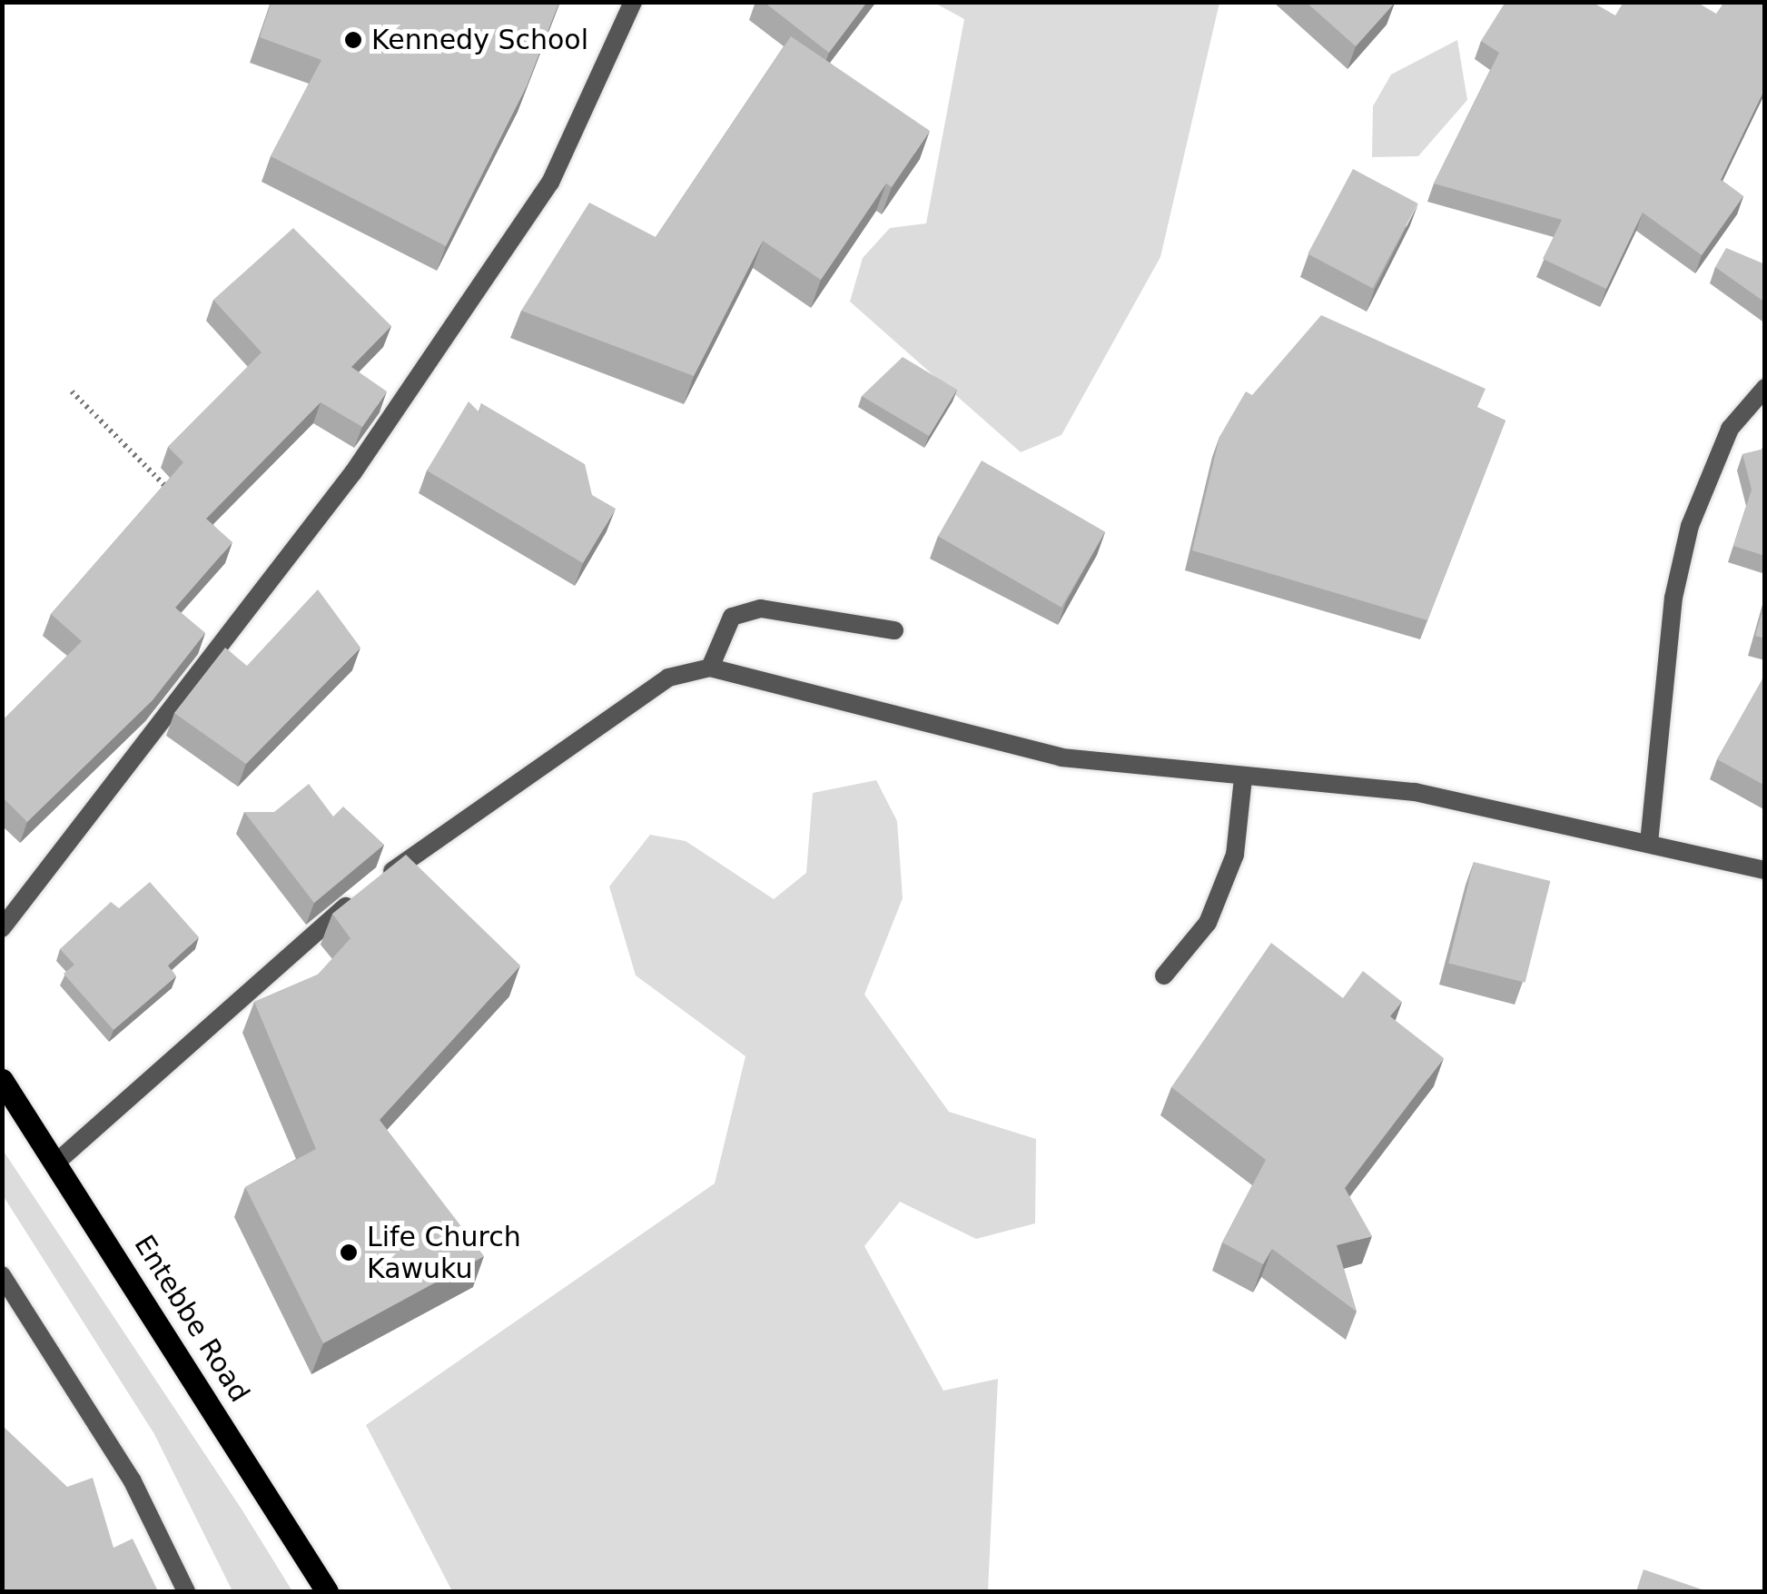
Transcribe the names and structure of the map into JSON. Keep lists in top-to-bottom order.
{
  "streets": {
    "main road": ["Entebbe Road"]
  },
  "places": ["Kennedy School", "Life Church Kawuku"]
}
